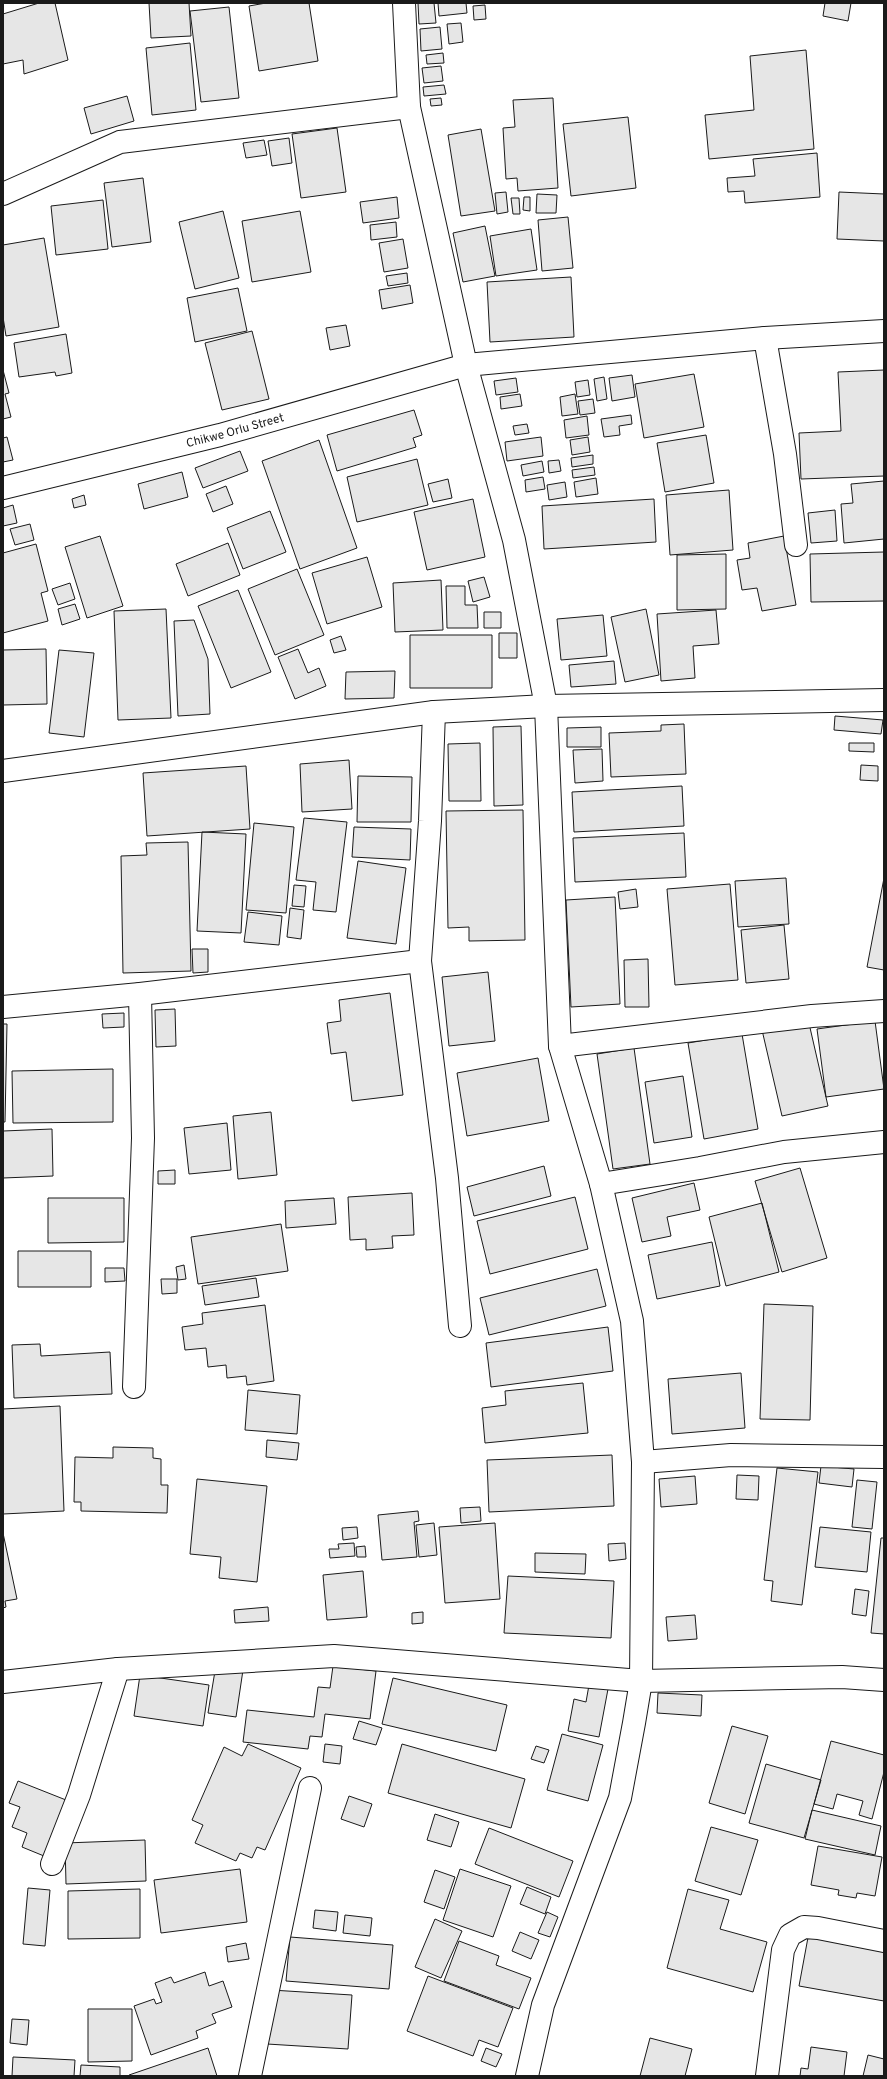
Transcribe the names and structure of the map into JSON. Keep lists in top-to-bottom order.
{
  "streets": {
    "street": ["Chikwe Orlu Street"]
  }
}
